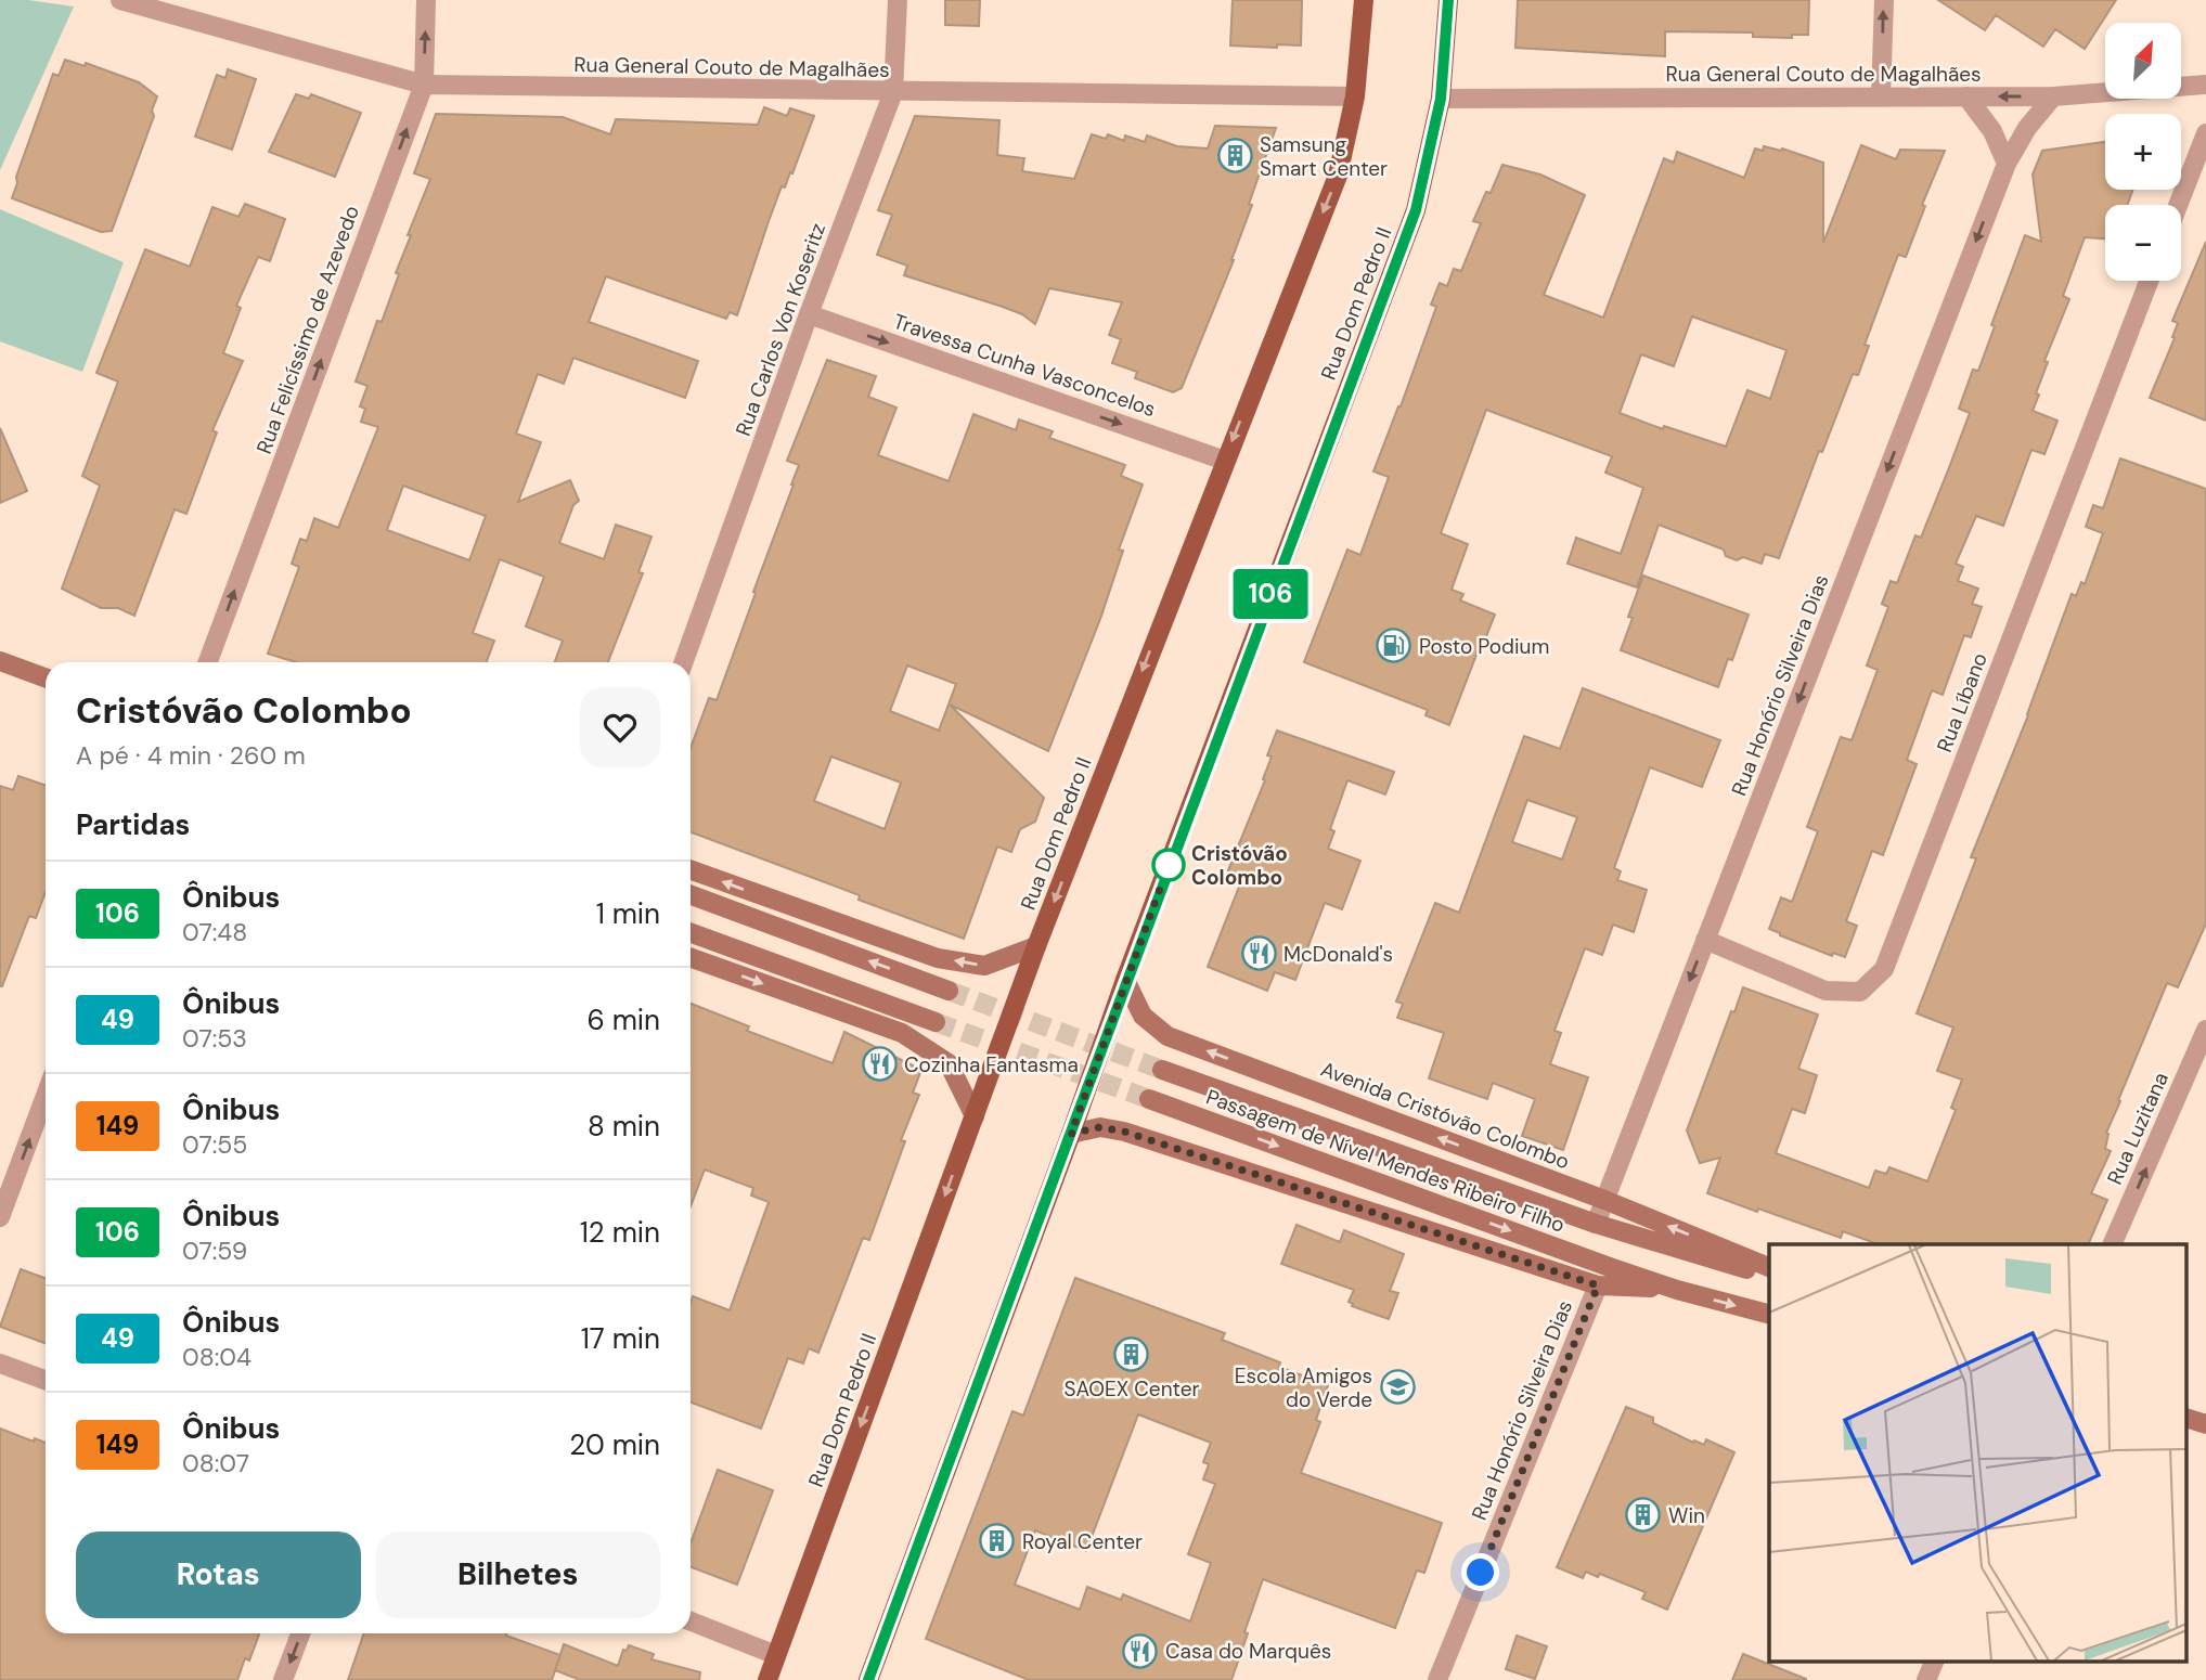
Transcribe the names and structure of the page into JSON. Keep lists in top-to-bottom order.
{
  "streets": {
    "main road": ["Rua Dom Pedro II", "Avenida Cristóvão Colombo", "Passagem de Nível Mendes Ribeiro Filho"],
    "street": [
      "Rua General Couto de Magalhães",
      "Rua Felicíssimo de Azevedo",
      "Rua Carlos Von Koseritz",
      "Travessa Cunha Vasconcelos",
      "Rua Honório Silveira Dias",
      "Rua Líbano",
      "Rua Luzitana"
    ]
  },
  "crossings": [
    ["Rua General Couto de Magalhães", "Rua Dom Pedro II"],
    ["Rua General Couto de Magalhães", "Rua Felicíssimo de Azevedo"],
    ["Rua General Couto de Magalhães", "Rua Carlos Von Koseritz"],
    ["Rua General Couto de Magalhães", "Rua Honório Silveira Dias"],
    ["Rua Dom Pedro II", "Travessa Cunha Vasconcelos"],
    ["Rua Dom Pedro II", "Avenida Cristóvão Colombo"],
    ["Rua Carlos Von Koseritz", "Travessa Cunha Vasconcelos"],
    ["Rua Honório Silveira Dias", "Rua Líbano"],
    ["Rua Honório Silveira Dias", "Avenida Cristóvão Colombo"],
    ["Rua Honório Silveira Dias", "Passagem de Nível Mendes Ribeiro Filho"]
  ],
  "one_way": [
    "Rua Felicíssimo de Azevedo",
    "Travessa Cunha Vasconcelos",
    "Rua Honório Silveira Dias",
    "Rua Luzitana"
  ],
  "places": {
    "building": [
      "Samsung Smart Center",
      "SAOEX Center",
      "Win",
      "Royal Center"
    ],
    "fuel station": ["Posto Podium"],
    "other": ["Cristóvão Colombo"],
    "restaurant": ["McDonald's", "Cozinha Fantasma", "Casa do Marquês"],
    "school or university": ["Escola Amigos do Verde"]
  },
  "lines": ["bus line 106"],
  "north": "top right",
  "page": {
    "on_map": "106",
    "map_buttons": ["+", "−"],
    "heading": [
      ["Cristóvão Colombo", "A pé · 4 min · 260 m"],
      "Partidas"
    ],
    "list": [
      {
        "mark": "106",
        "name": "Ônibus",
        "note": "07:48",
        "value": "1 min"
      },
      {
        "mark": "49",
        "name": "Ônibus",
        "note": "07:53",
        "value": "6 min"
      },
      {
        "mark": "149",
        "name": "Ônibus",
        "note": "07:55",
        "value": "8 min"
      },
      {
        "mark": "106",
        "name": "Ônibus",
        "note": "07:59",
        "value": "12 min"
      },
      {
        "mark": "49",
        "name": "Ônibus",
        "note": "08:04",
        "value": "17 min"
      },
      {
        "mark": "149",
        "name": "Ônibus",
        "note": "08:07",
        "value": "20 min"
      }
    ],
    "buttons": ["Rotas", "Bilhetes"]
  }
}
